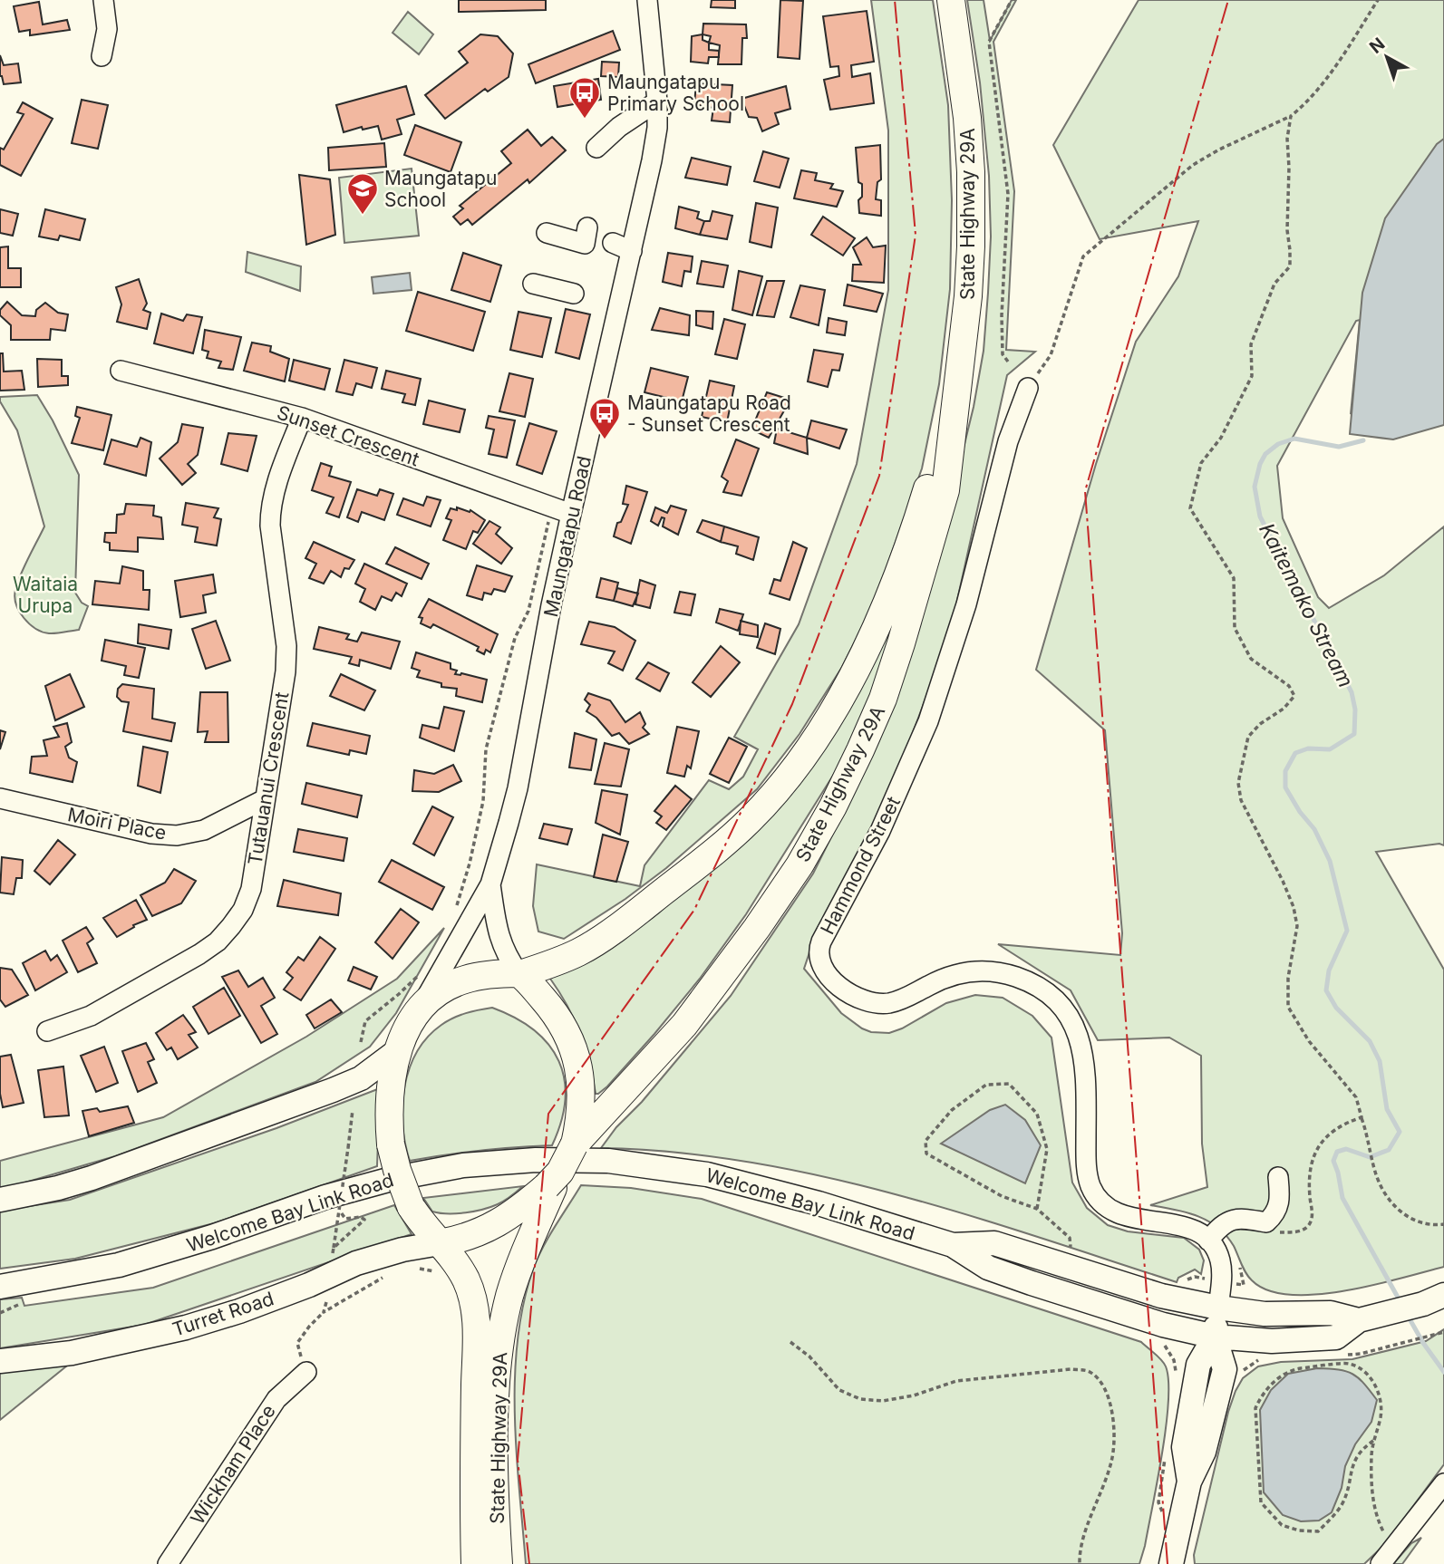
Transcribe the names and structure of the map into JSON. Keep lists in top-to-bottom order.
{
  "streets": {
    "highway": ["State Highway 29A"],
    "main road": ["Welcome Bay Link Road", "Turret Road"],
    "street": [
      "Sunset Crescent",
      "Maungatapu Road",
      "Tutauanui Crescent",
      "Moiri Place",
      "Hammond Street",
      "Wickham Place"
    ]
  },
  "crossings": [
    ["State Highway 29A", "Maungatapu Road"],
    ["State Highway 29A", "Turret Road"],
    ["Sunset Crescent", "Maungatapu Road"],
    ["Sunset Crescent", "Tutauanui Crescent"],
    ["Tutauanui Crescent", "Moiri Place"]
  ],
  "water": ["Kaitemako Stream"],
  "parks": ["Waitaia Urupa"],
  "places": {
    "bus stop": ["Maungatapu Primary School", "Maungatapu Road - Sunset Crescent"],
    "school or university": ["Maungatapu School"]
  },
  "north": "top left"
}
